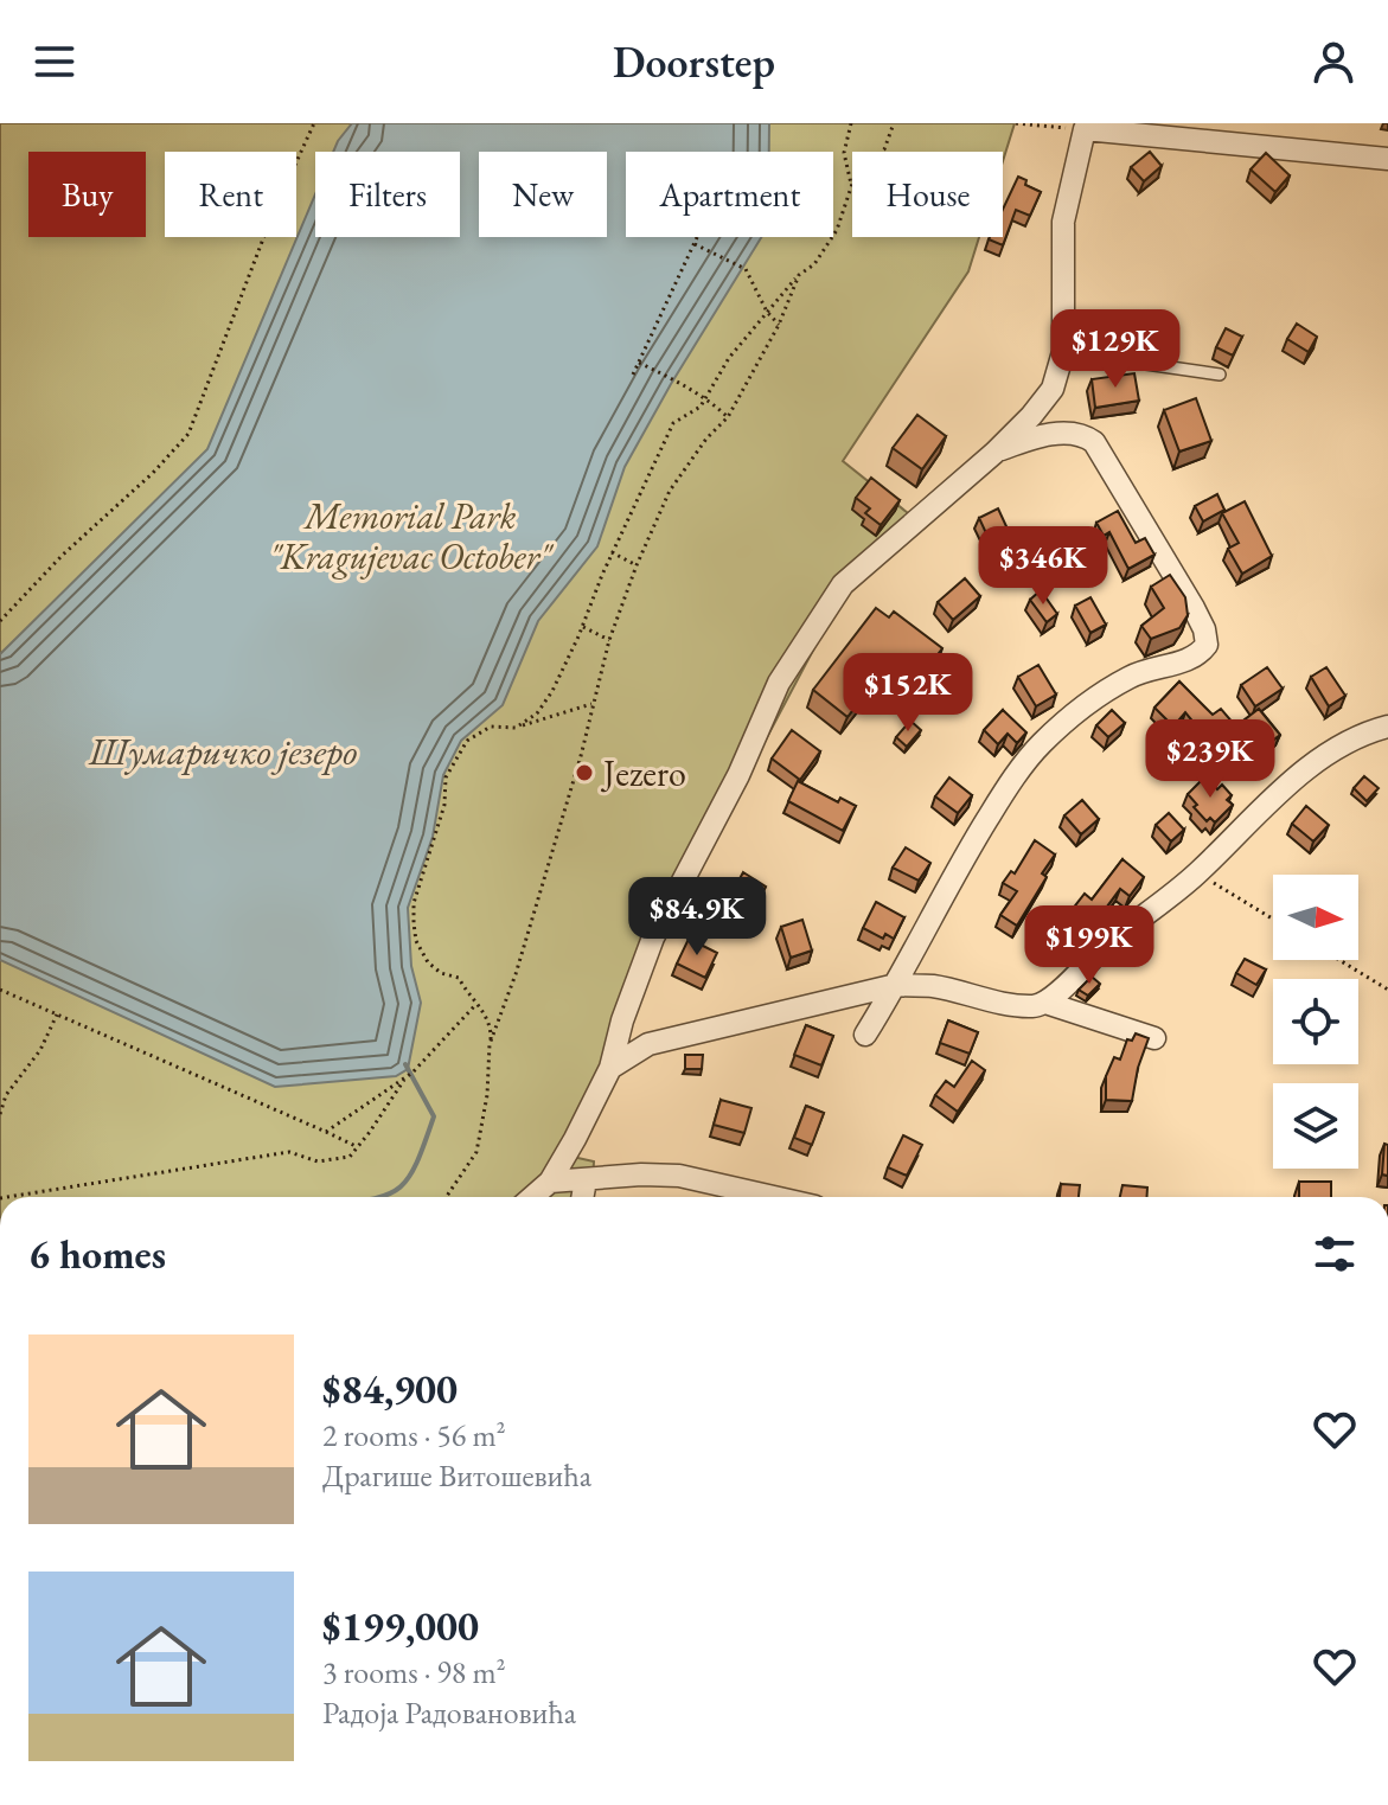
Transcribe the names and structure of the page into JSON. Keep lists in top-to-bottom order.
{
  "water": ["Шумаричко језеро"],
  "parks": ["Memorial Park \"Kragujevac October\""],
  "places": ["Jezero"],
  "north": "right",
  "page": {
    "header": "Doorstep",
    "chip": [
      "Buy",
      "Rent",
      "Filters",
      "New",
      "Apartment",
      "House"
    ],
    "price": [
      "$129K",
      "$346K",
      "$152K",
      "$239K",
      "$84.9K",
      "$199K"
    ],
    "heading": "6 homes",
    "list": [
      {
        "name": "$84,900",
        "note": "2 rooms · 56 m² · Драгише Витошевића"
      },
      {
        "name": "$199,000",
        "note": "3 rooms · 98 m² · Радоја Радовановића"
      }
    ]
  }
}
